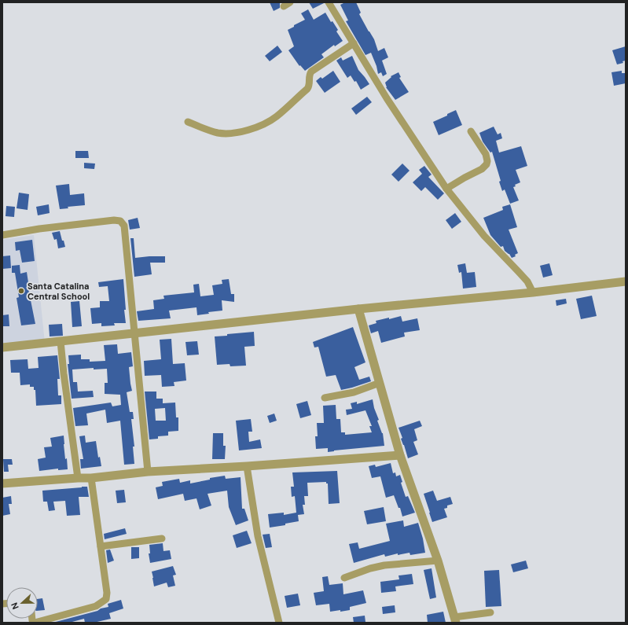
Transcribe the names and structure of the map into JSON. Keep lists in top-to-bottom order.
{
  "places": ["Santa Catalina Central School"],
  "north": "left"
}
